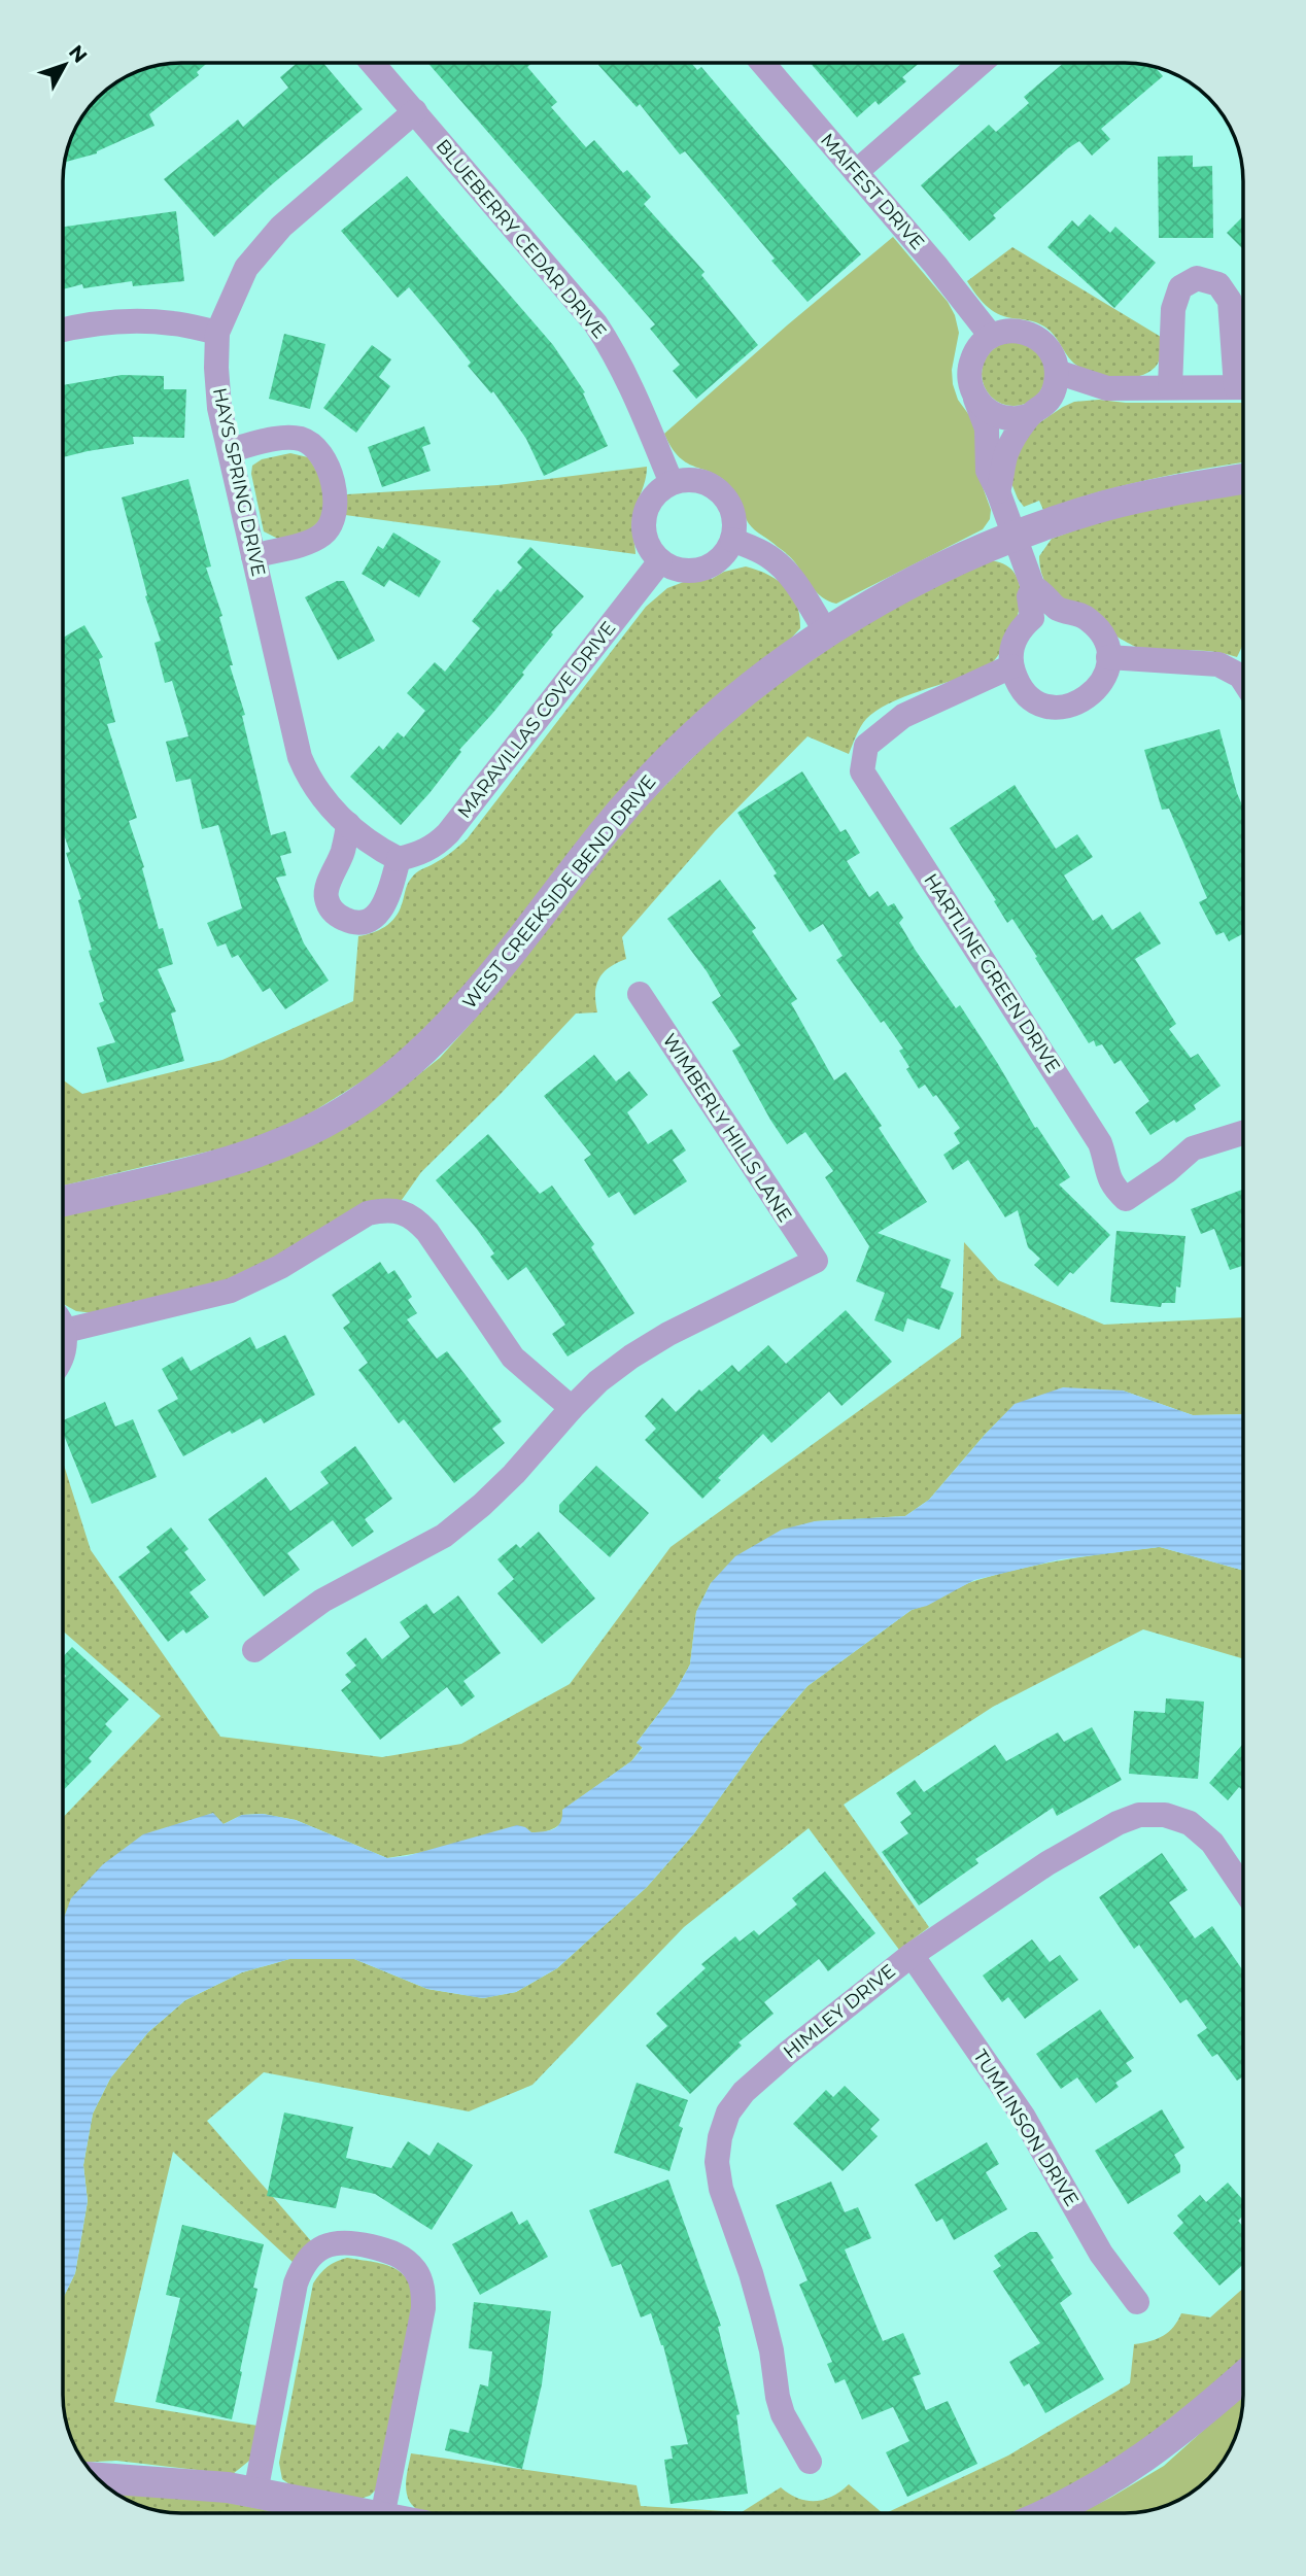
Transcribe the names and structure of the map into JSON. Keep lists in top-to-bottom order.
{
  "streets": {
    "street": [
      "MAIFEST DRIVE",
      "BLUEBERRY CEDAR DRIVE",
      "HAYS SPRING DRIVE",
      "MARAVILLAS COVE DRIVE",
      "WEST CREEKSIDE BEND DRIVE",
      "HARTLINE GREEN DRIVE",
      "WIMBERLY HILLS LANE",
      "HIMLEY DRIVE",
      "TUMLINSON DRIVE"
    ]
  },
  "crossings": [
    ["BLUEBERRY CEDAR DRIVE", "HAYS SPRING DRIVE"],
    ["BLUEBERRY CEDAR DRIVE", "MARAVILLAS COVE DRIVE"],
    ["HAYS SPRING DRIVE", "MARAVILLAS COVE DRIVE"],
    ["HIMLEY DRIVE", "TUMLINSON DRIVE"]
  ],
  "north": "top right"
}
